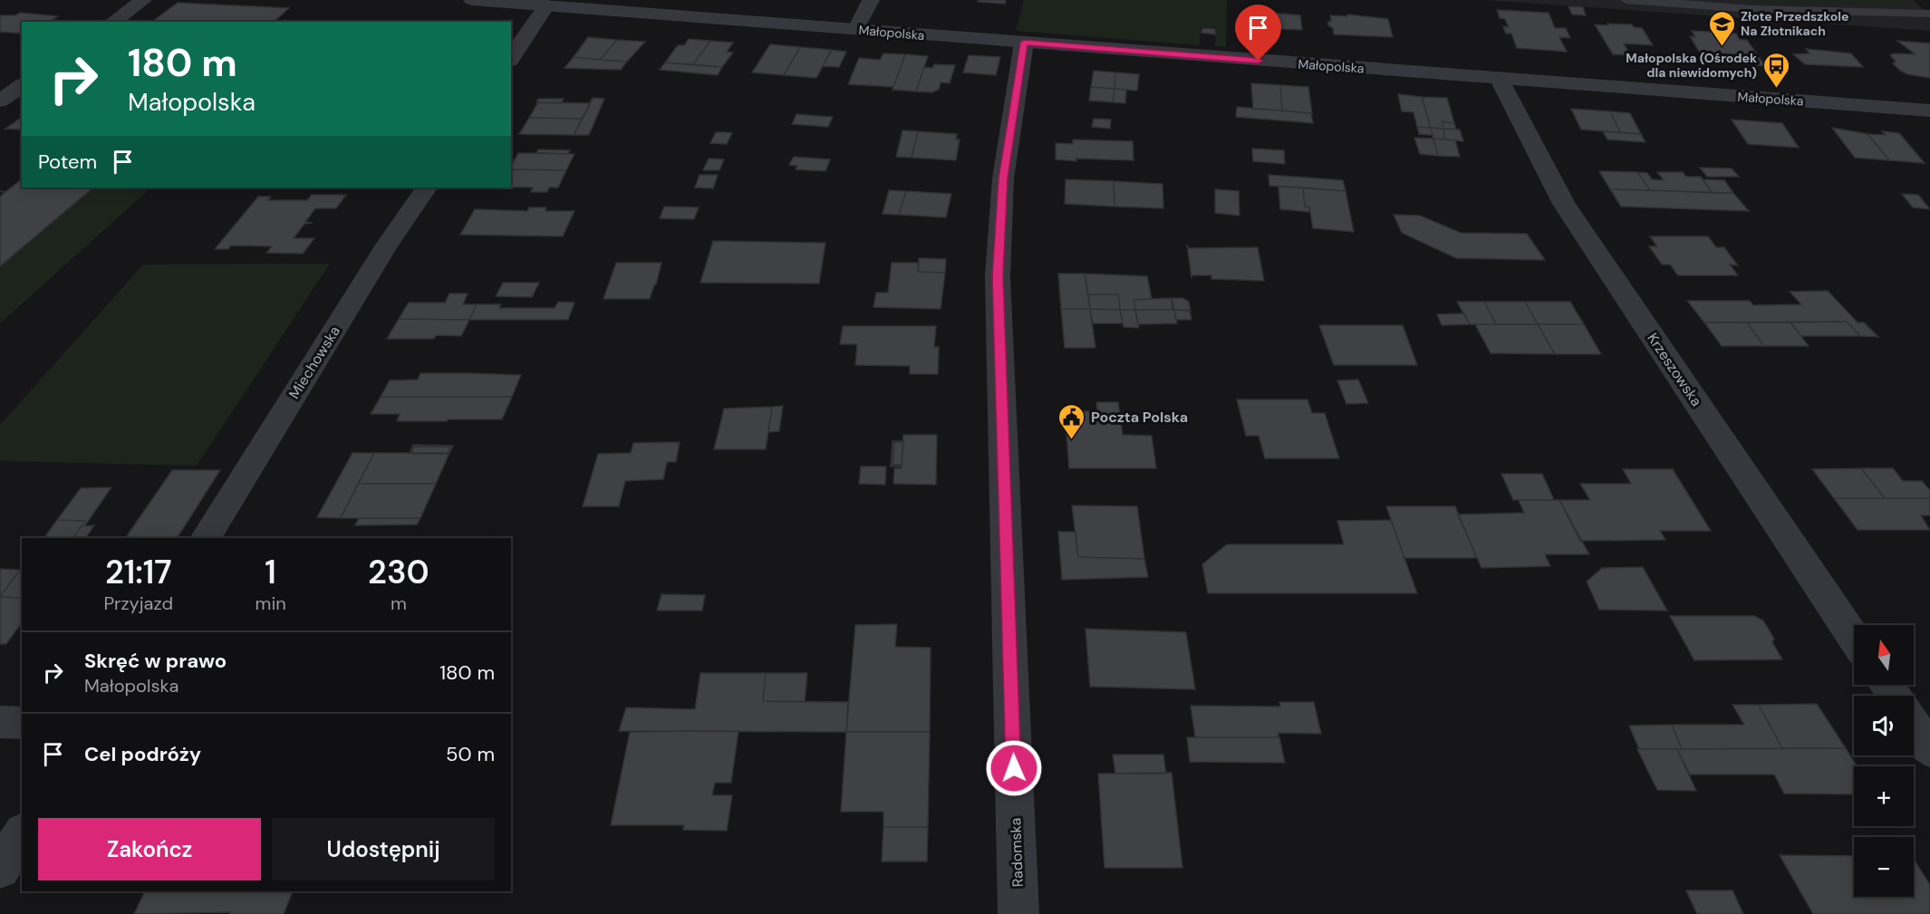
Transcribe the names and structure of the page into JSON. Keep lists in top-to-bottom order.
{
  "streets": {
    "street": [
      "Małopolska",
      "Miechowska",
      "Krzeszowska",
      "Radomska"
    ]
  },
  "crossings": [
    ["Małopolska", "Krzeszowska"],
    ["Małopolska", "Radomska"]
  ],
  "places": {
    "school or university": ["Złote Przedszkole Na Złotnikach"],
    "bus stop": ["Małopolska (Ośrodek dla niewidomych)"],
    "public building": ["Poczta Polska"]
  },
  "north": "top",
  "page": {
    "turn": ["180 m", "Małopolska"],
    "then": "Potem",
    "eta": [
      "21:17",
      "Przyjazd",
      "1",
      "min",
      "230",
      "m"
    ],
    "map_buttons": ["+", "−"],
    "list": [
      {
        "name": "Skręć w prawo",
        "note": "Małopolska",
        "value": "180 m"
      },
      {
        "name": "Cel podróży",
        "value": "50 m"
      }
    ],
    "buttons": ["Zakończ", "Udostępnij"]
  }
}
